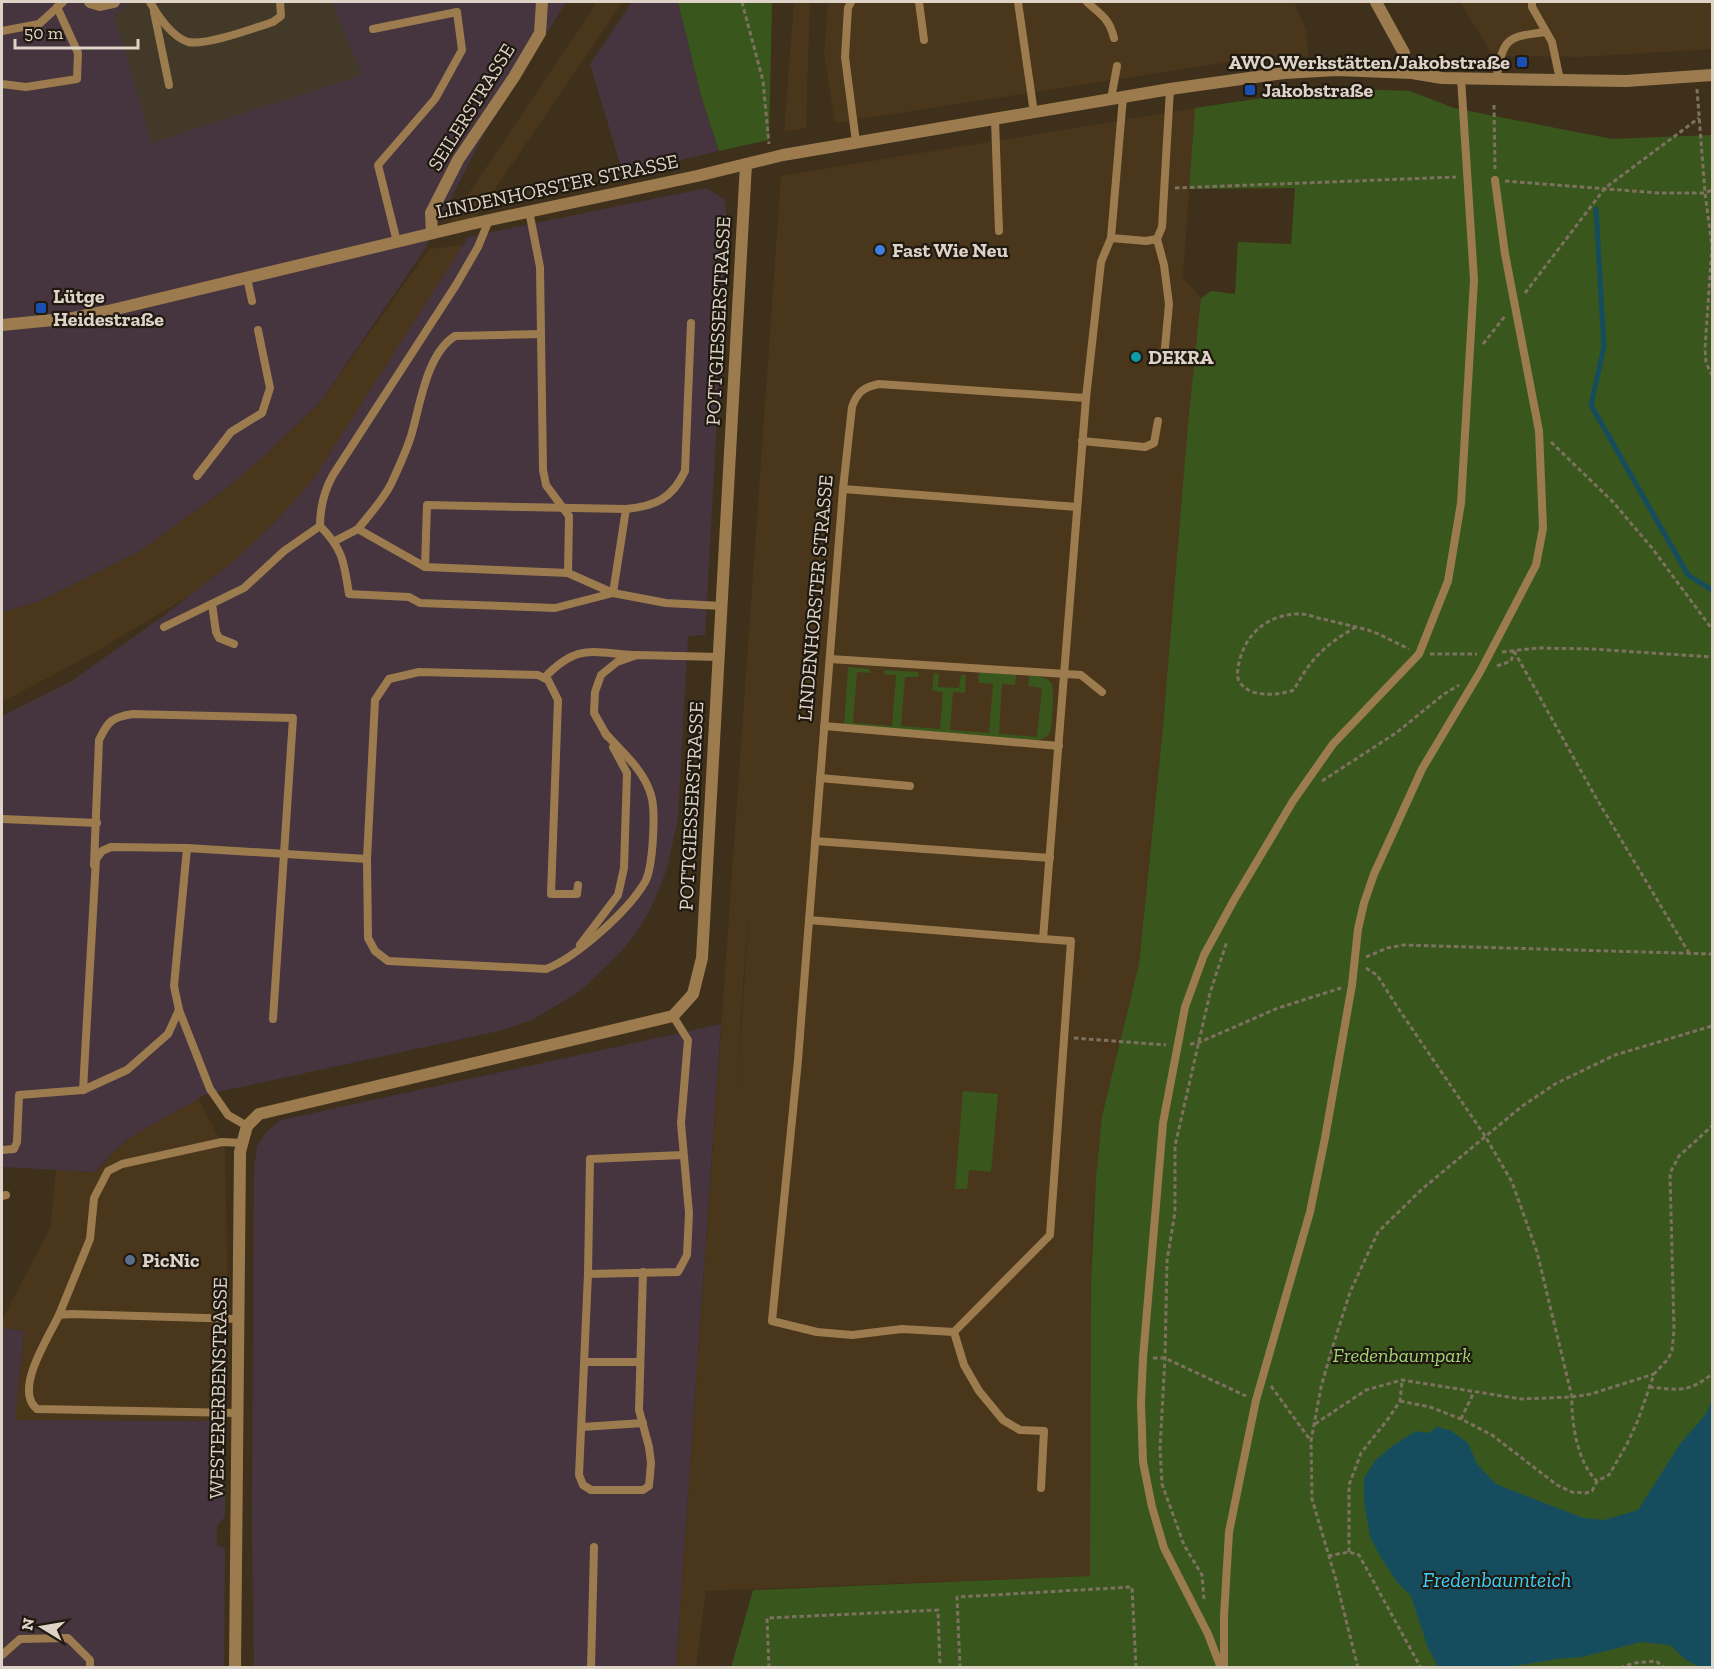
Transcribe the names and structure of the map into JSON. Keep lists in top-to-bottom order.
{
  "streets": {
    "street": [
      "SEILERSTRASSE",
      "LINDENHORSTER STRASSE",
      "POTTGIESSERSTRASSE",
      "WESTERERBENSTRASSE"
    ]
  },
  "crossings": [
    ["SEILERSTRASSE", "LINDENHORSTER STRASSE"],
    ["LINDENHORSTER STRASSE", "POTTGIESSERSTRASSE"]
  ],
  "water": ["Fredenbaumteich"],
  "parks": ["Fredenbaumpark"],
  "places": {
    "transit": ["AWO-Werkstätten/Jakobstraße", "Jakobstraße", "Lütge Heidestraße"],
    "other": ["Fast Wie Neu", "DEKRA", "PicNic"]
  },
  "scale_bar": "50 m",
  "north": "left"
}
